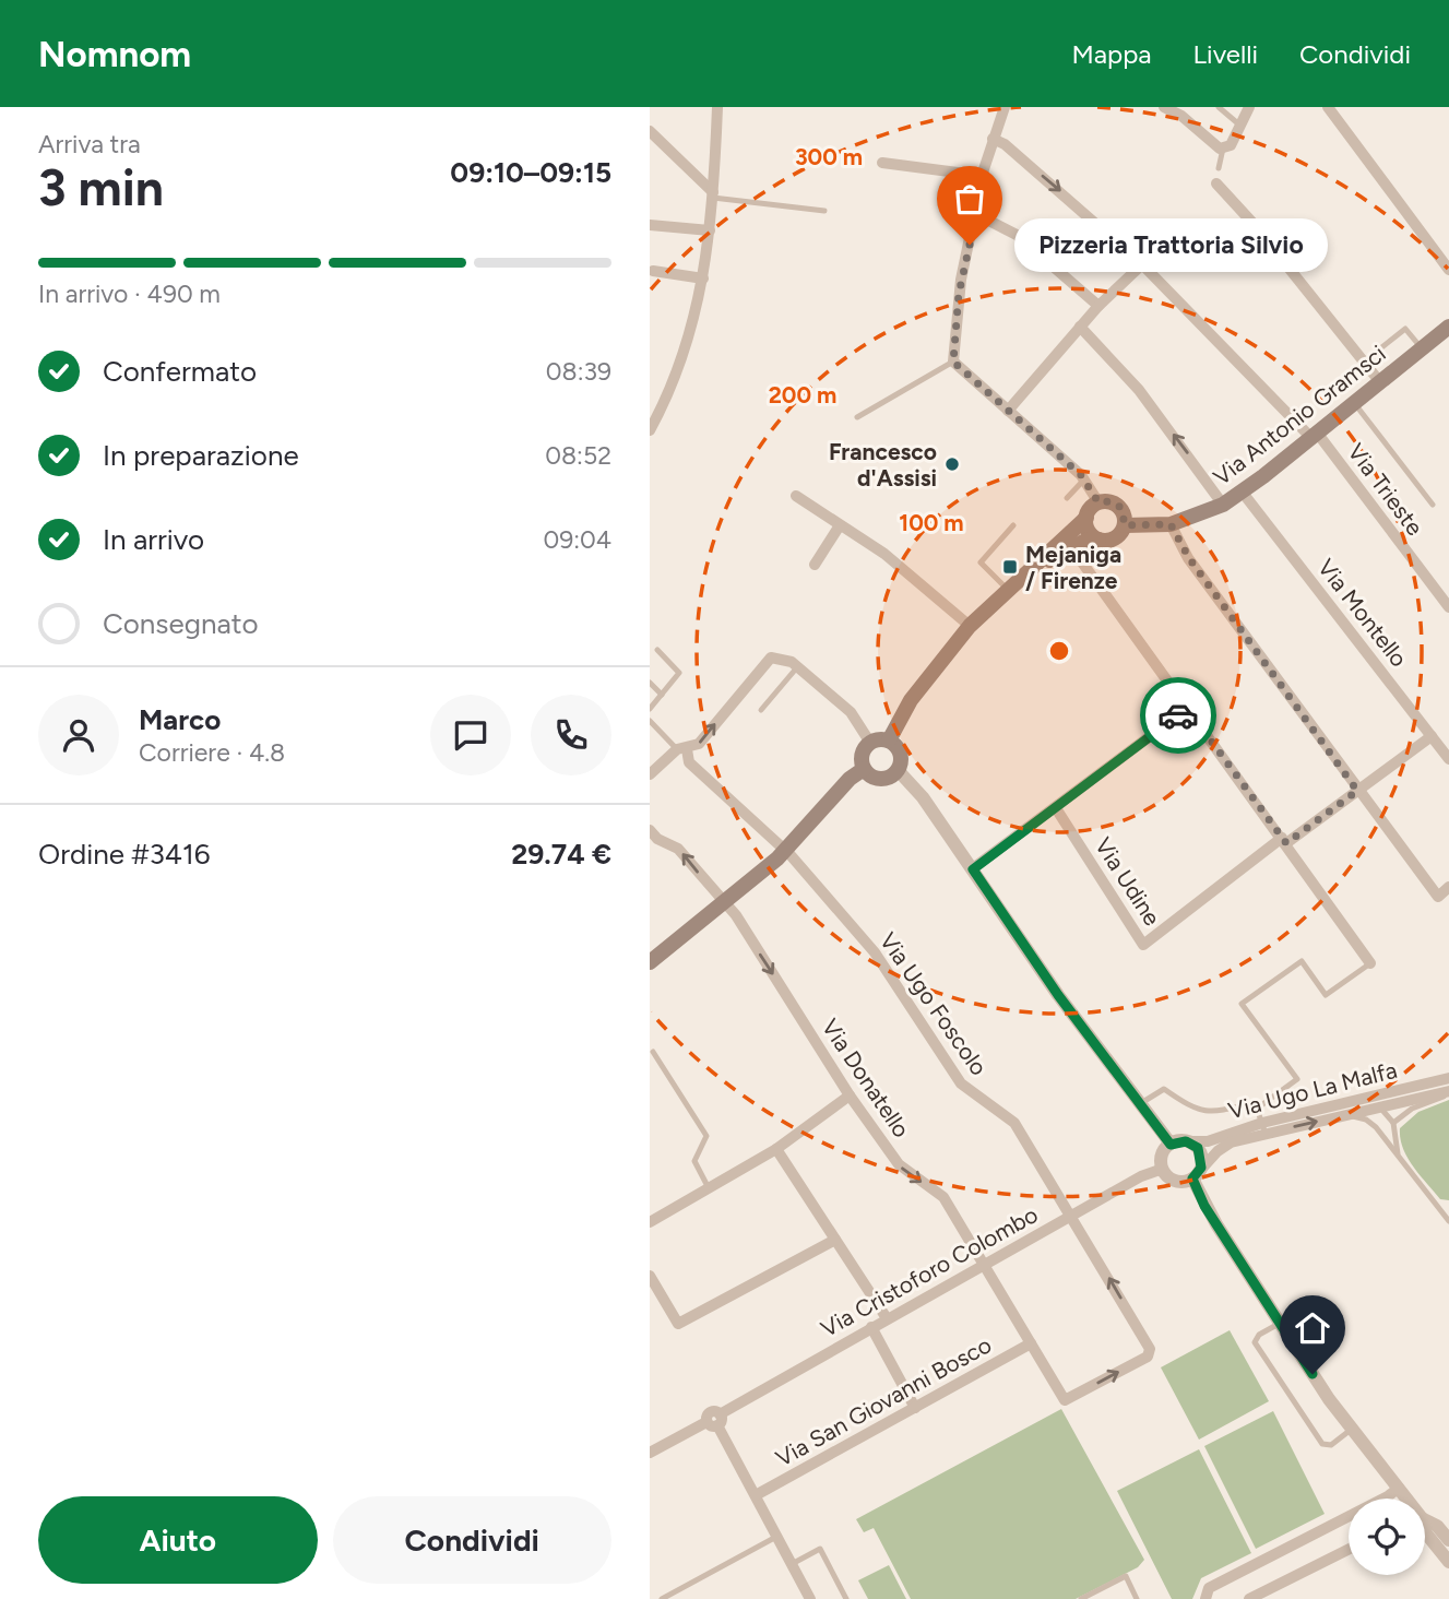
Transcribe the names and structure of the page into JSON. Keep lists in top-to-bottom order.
{
  "streets": {
    "main road": ["Via Antonio Gramsci"],
    "street": [
      "Via Trieste",
      "Via Montello",
      "Via Udine",
      "Via Ugo Foscolo",
      "Via Donatello",
      "Via Ugo La Malfa",
      "Via Cristoforo Colombo",
      "Via San Giovanni Bosco"
    ]
  },
  "crossings": [
    ["Via Antonio Gramsci", "Via Trieste"],
    ["Via Antonio Gramsci", "Via Montello"],
    ["Via Ugo Foscolo", "Via Donatello"],
    ["Via Ugo Foscolo", "Via Cristoforo Colombo"],
    ["Via Donatello", "Via Cristoforo Colombo"],
    ["Via Donatello", "Via San Giovanni Bosco"],
    ["Via Ugo La Malfa", "Via Cristoforo Colombo"]
  ],
  "places": {
    "other": ["Pizzeria Trattoria Silvio", "Francesco d'Assisi"],
    "transit": ["Mejaniga / Firenze"]
  },
  "page": {
    "header": "Nomnom",
    "nav": ["Mappa", "Livelli", "Condividi"],
    "heading": ["3 min", "Arriva tra", "09:10–09:15"],
    "panel": [
      "Marco",
      "Corriere · 4.8",
      "Ordine #3416",
      "29.74 €"
    ],
    "bubble": "Pizzeria Trattoria Silvio",
    "bar": "In arrivo · 490 m",
    "list": [
      ["Confermato", "08:39"],
      ["In preparazione", "08:52"],
      ["In arrivo", "09:04"],
      "Consegnato"
    ],
    "buttons": ["Aiuto", "Condividi"]
  },
  "rings": ["300 m", "200 m", "100 m"]
}
